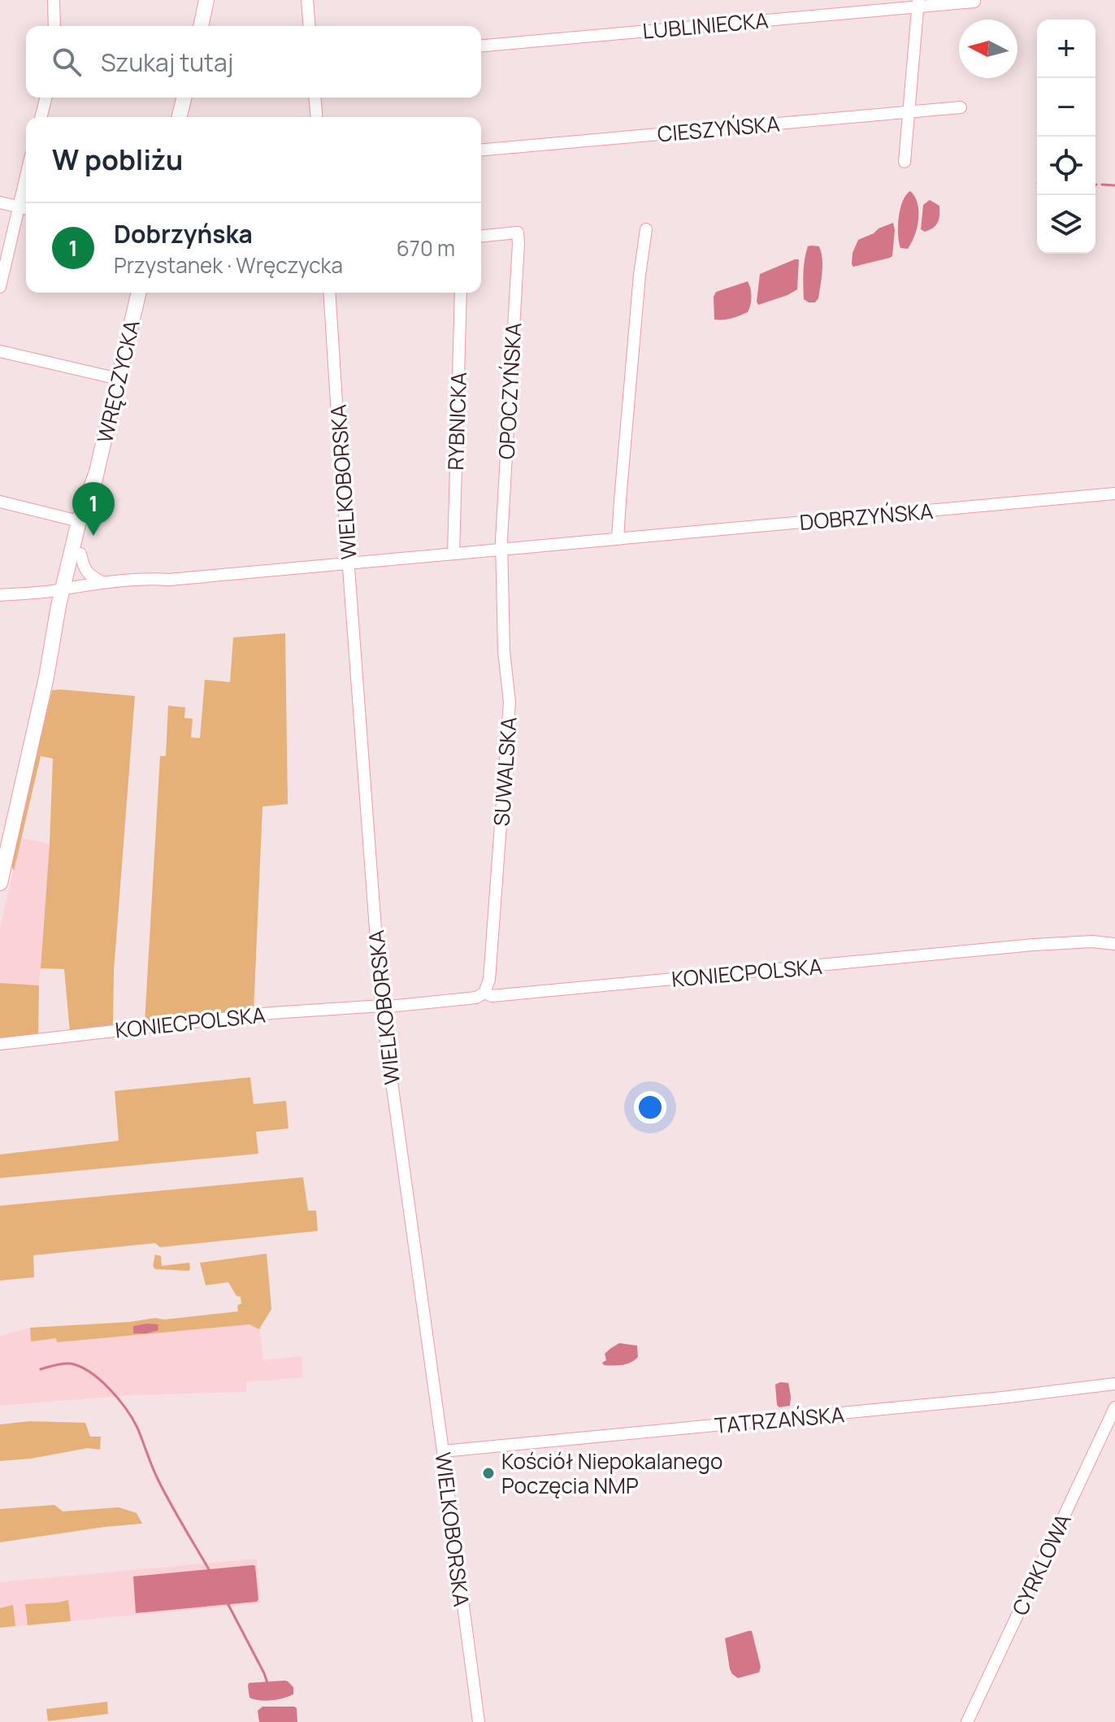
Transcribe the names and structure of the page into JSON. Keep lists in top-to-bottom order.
{
  "streets": {
    "main road": ["WRĘCZYCKA"],
    "street": [
      "LUBLINIECKA",
      "CIESZYŃSKA",
      "OPOCZYŃSKA",
      "RYBNICKA",
      "WIELKOBORSKA",
      "DOBRZYŃSKA",
      "SUWALSKA",
      "KONIECPOLSKA",
      "TATRZAŃSKA",
      "CYRKLOWA"
    ]
  },
  "crossings": [
    ["WRĘCZYCKA", "DOBRZYŃSKA"],
    ["OPOCZYŃSKA", "DOBRZYŃSKA"],
    ["OPOCZYŃSKA", "SUWALSKA"],
    ["RYBNICKA", "DOBRZYŃSKA"],
    ["WIELKOBORSKA", "DOBRZYŃSKA"],
    ["WIELKOBORSKA", "KONIECPOLSKA"],
    ["WIELKOBORSKA", "TATRZAŃSKA"],
    ["DOBRZYŃSKA", "SUWALSKA"],
    ["SUWALSKA", "KONIECPOLSKA"]
  ],
  "places": ["Kościół Niepokalanego Poczęcia NMP"],
  "north": "left",
  "page": {
    "map_buttons": ["+", "−"],
    "search": "Szukaj tutaj",
    "heading": "W pobliżu",
    "list": [
      {
        "mark": "1",
        "name": "Dobrzyńska",
        "note": "Przystanek · Wręczycka",
        "value": "670 m"
      }
    ],
    "pins": "1"
  }
}
